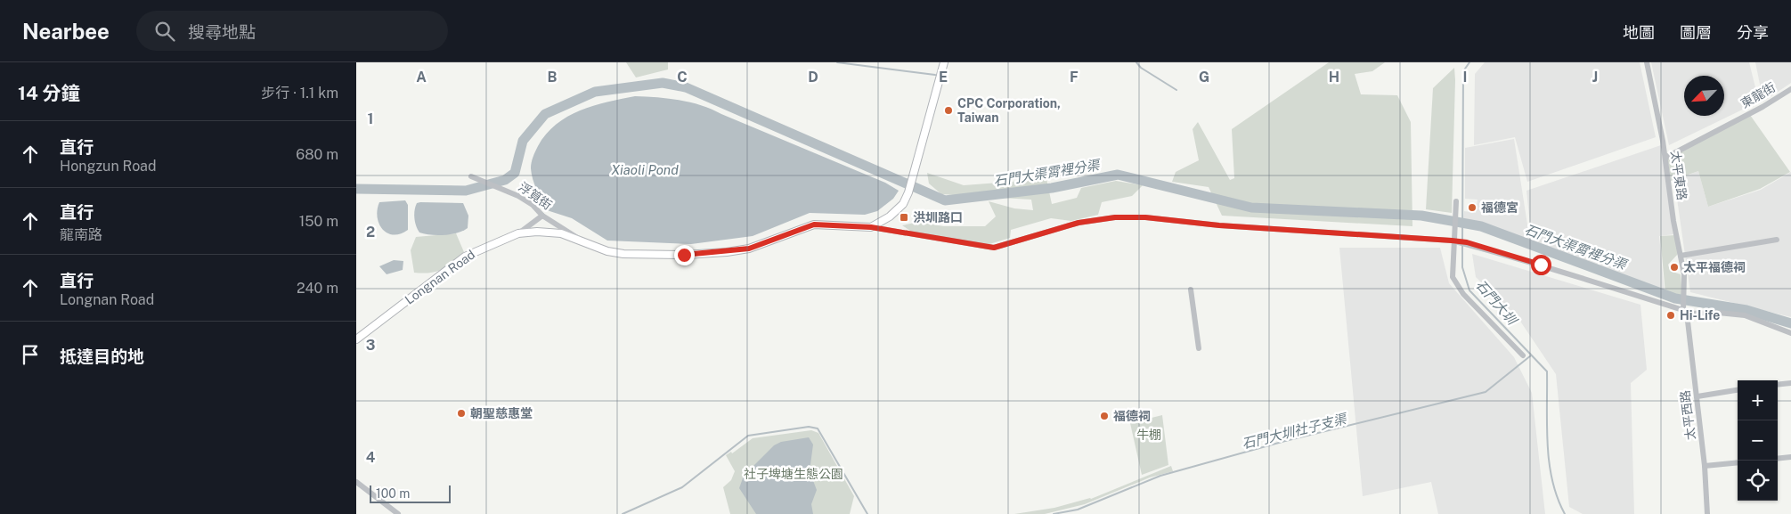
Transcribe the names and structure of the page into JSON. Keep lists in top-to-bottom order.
{
  "streets": {
    "main road": ["Longnan Road"],
    "street": [
      "東龍街",
      "太平東路",
      "浮筧街",
      "太平西路"
    ]
  },
  "crossings": [
    ["東龍街", "太平東路"],
    ["太平東路", "太平西路"],
    ["浮筧街", "Longnan Road"]
  ],
  "water": [
    "Xiaoli Pond",
    "石門大渠霄裡分渠",
    "石門大圳",
    "石門大圳社子支渠"
  ],
  "parks": ["牛棚", "社子埤塘生態公園"],
  "places": {
    "other": [
      "CPC Corporation, Taiwan",
      "福德宮",
      "太平福德祠",
      "Hi-Life",
      "朝聖慈惠堂",
      "福德祠"
    ],
    "transit": ["洪圳路口"]
  },
  "scale_bar": "100 m",
  "north": "bottom left",
  "page": {
    "header": "Nearbee",
    "search": "搜尋地點",
    "nav": ["地圖", "圖層", "分享"],
    "heading": ["14 分鐘", "步行 · 1.1 km"],
    "list": [
      ["直行", "Hongzun Road", "680 m"],
      ["直行", "龍南路", "150 m"],
      ["直行", "Longnan Road", "240 m"],
      "抵達目的地"
    ],
    "map_buttons": ["+", "−"],
    "scale": "100 m"
  },
  "grid": {
    "columns": [
      "A",
      "B",
      "C",
      "D",
      "E",
      "F",
      "G",
      "H",
      "I",
      "J"
    ],
    "rows": [
      "1",
      "2",
      "3",
      "4"
    ]
  }
}
